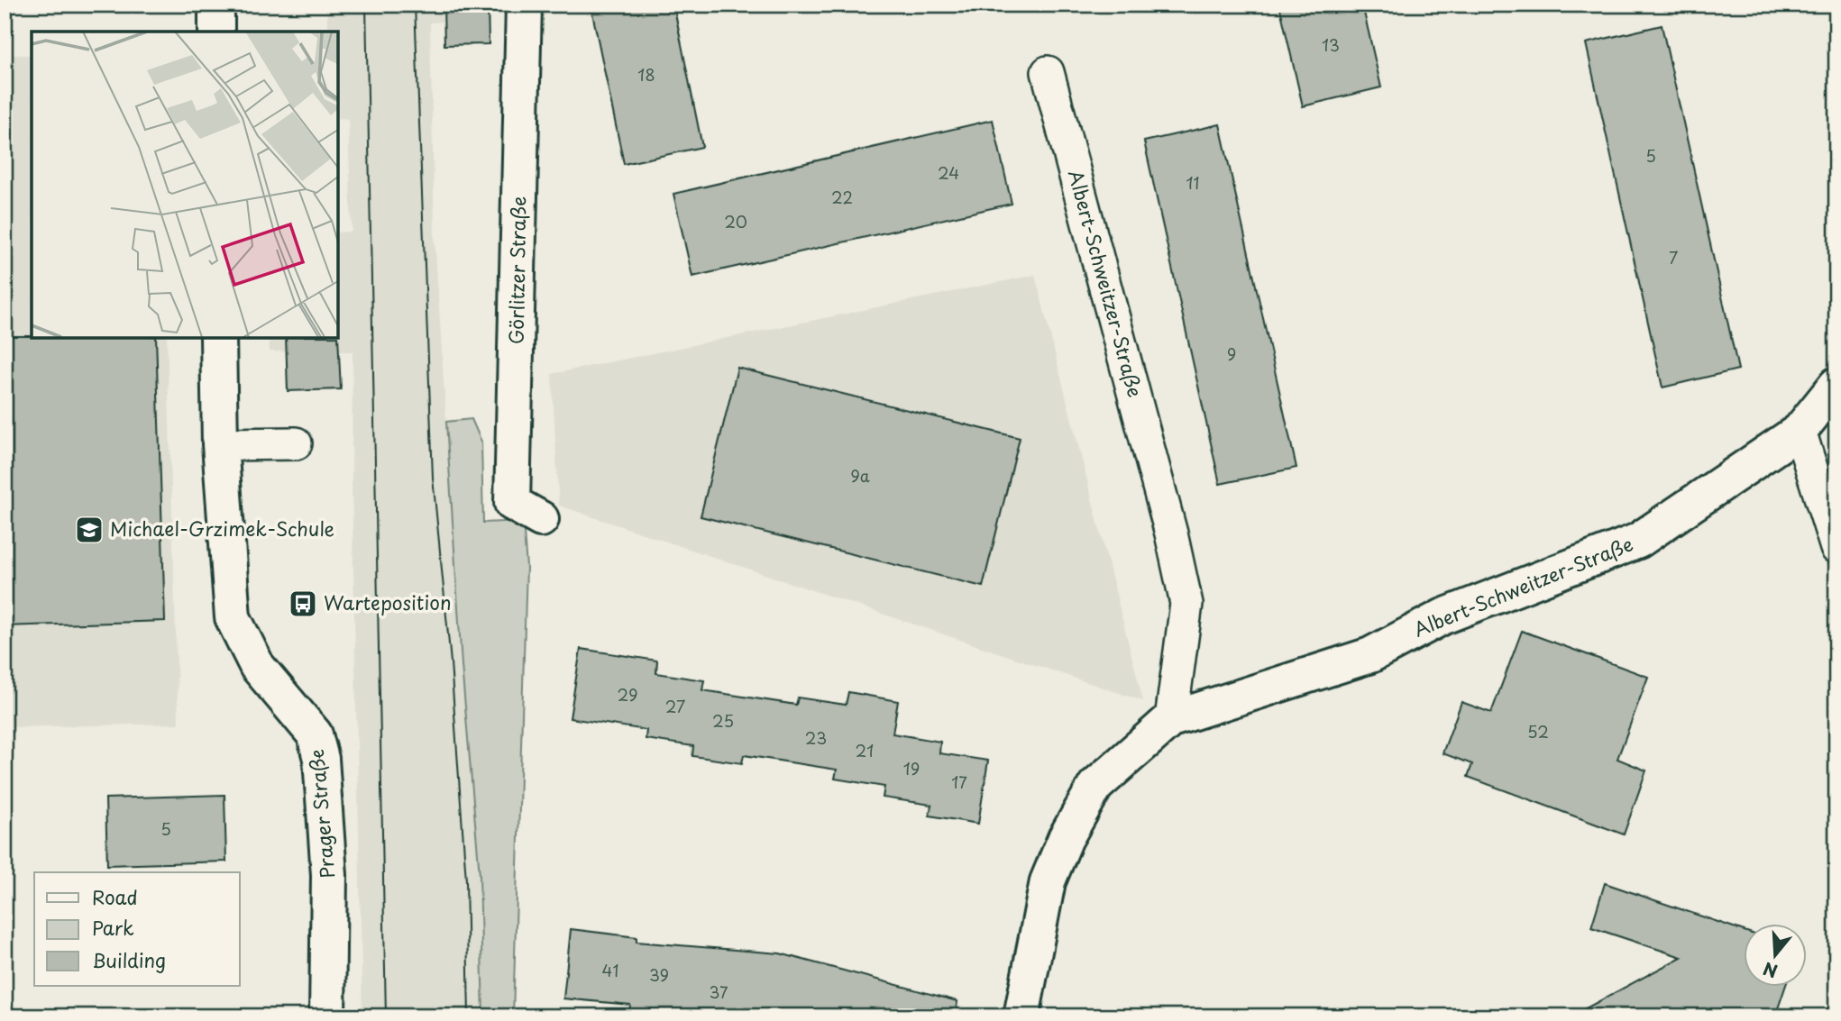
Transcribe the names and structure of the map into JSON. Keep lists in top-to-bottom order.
{
  "streets": {
    "street": ["Görlitzer Straße", "Albert-Schweitzer-Straße", "Prager Straße"]
  },
  "places": {
    "school or university": ["Michael-Grzimek-Schule"],
    "bus stop": ["Warteposition"]
  },
  "house_numbers": [
    "13",
    "18",
    "5",
    "24",
    "11",
    "22",
    "20",
    "7",
    "9",
    "9a",
    "29",
    "27",
    "25",
    "52",
    "23",
    "21",
    "19",
    "17",
    "5",
    "41",
    "39",
    "37"
  ],
  "legend": ["Road", "Park", "Building"],
  "north": "bottom"
}
